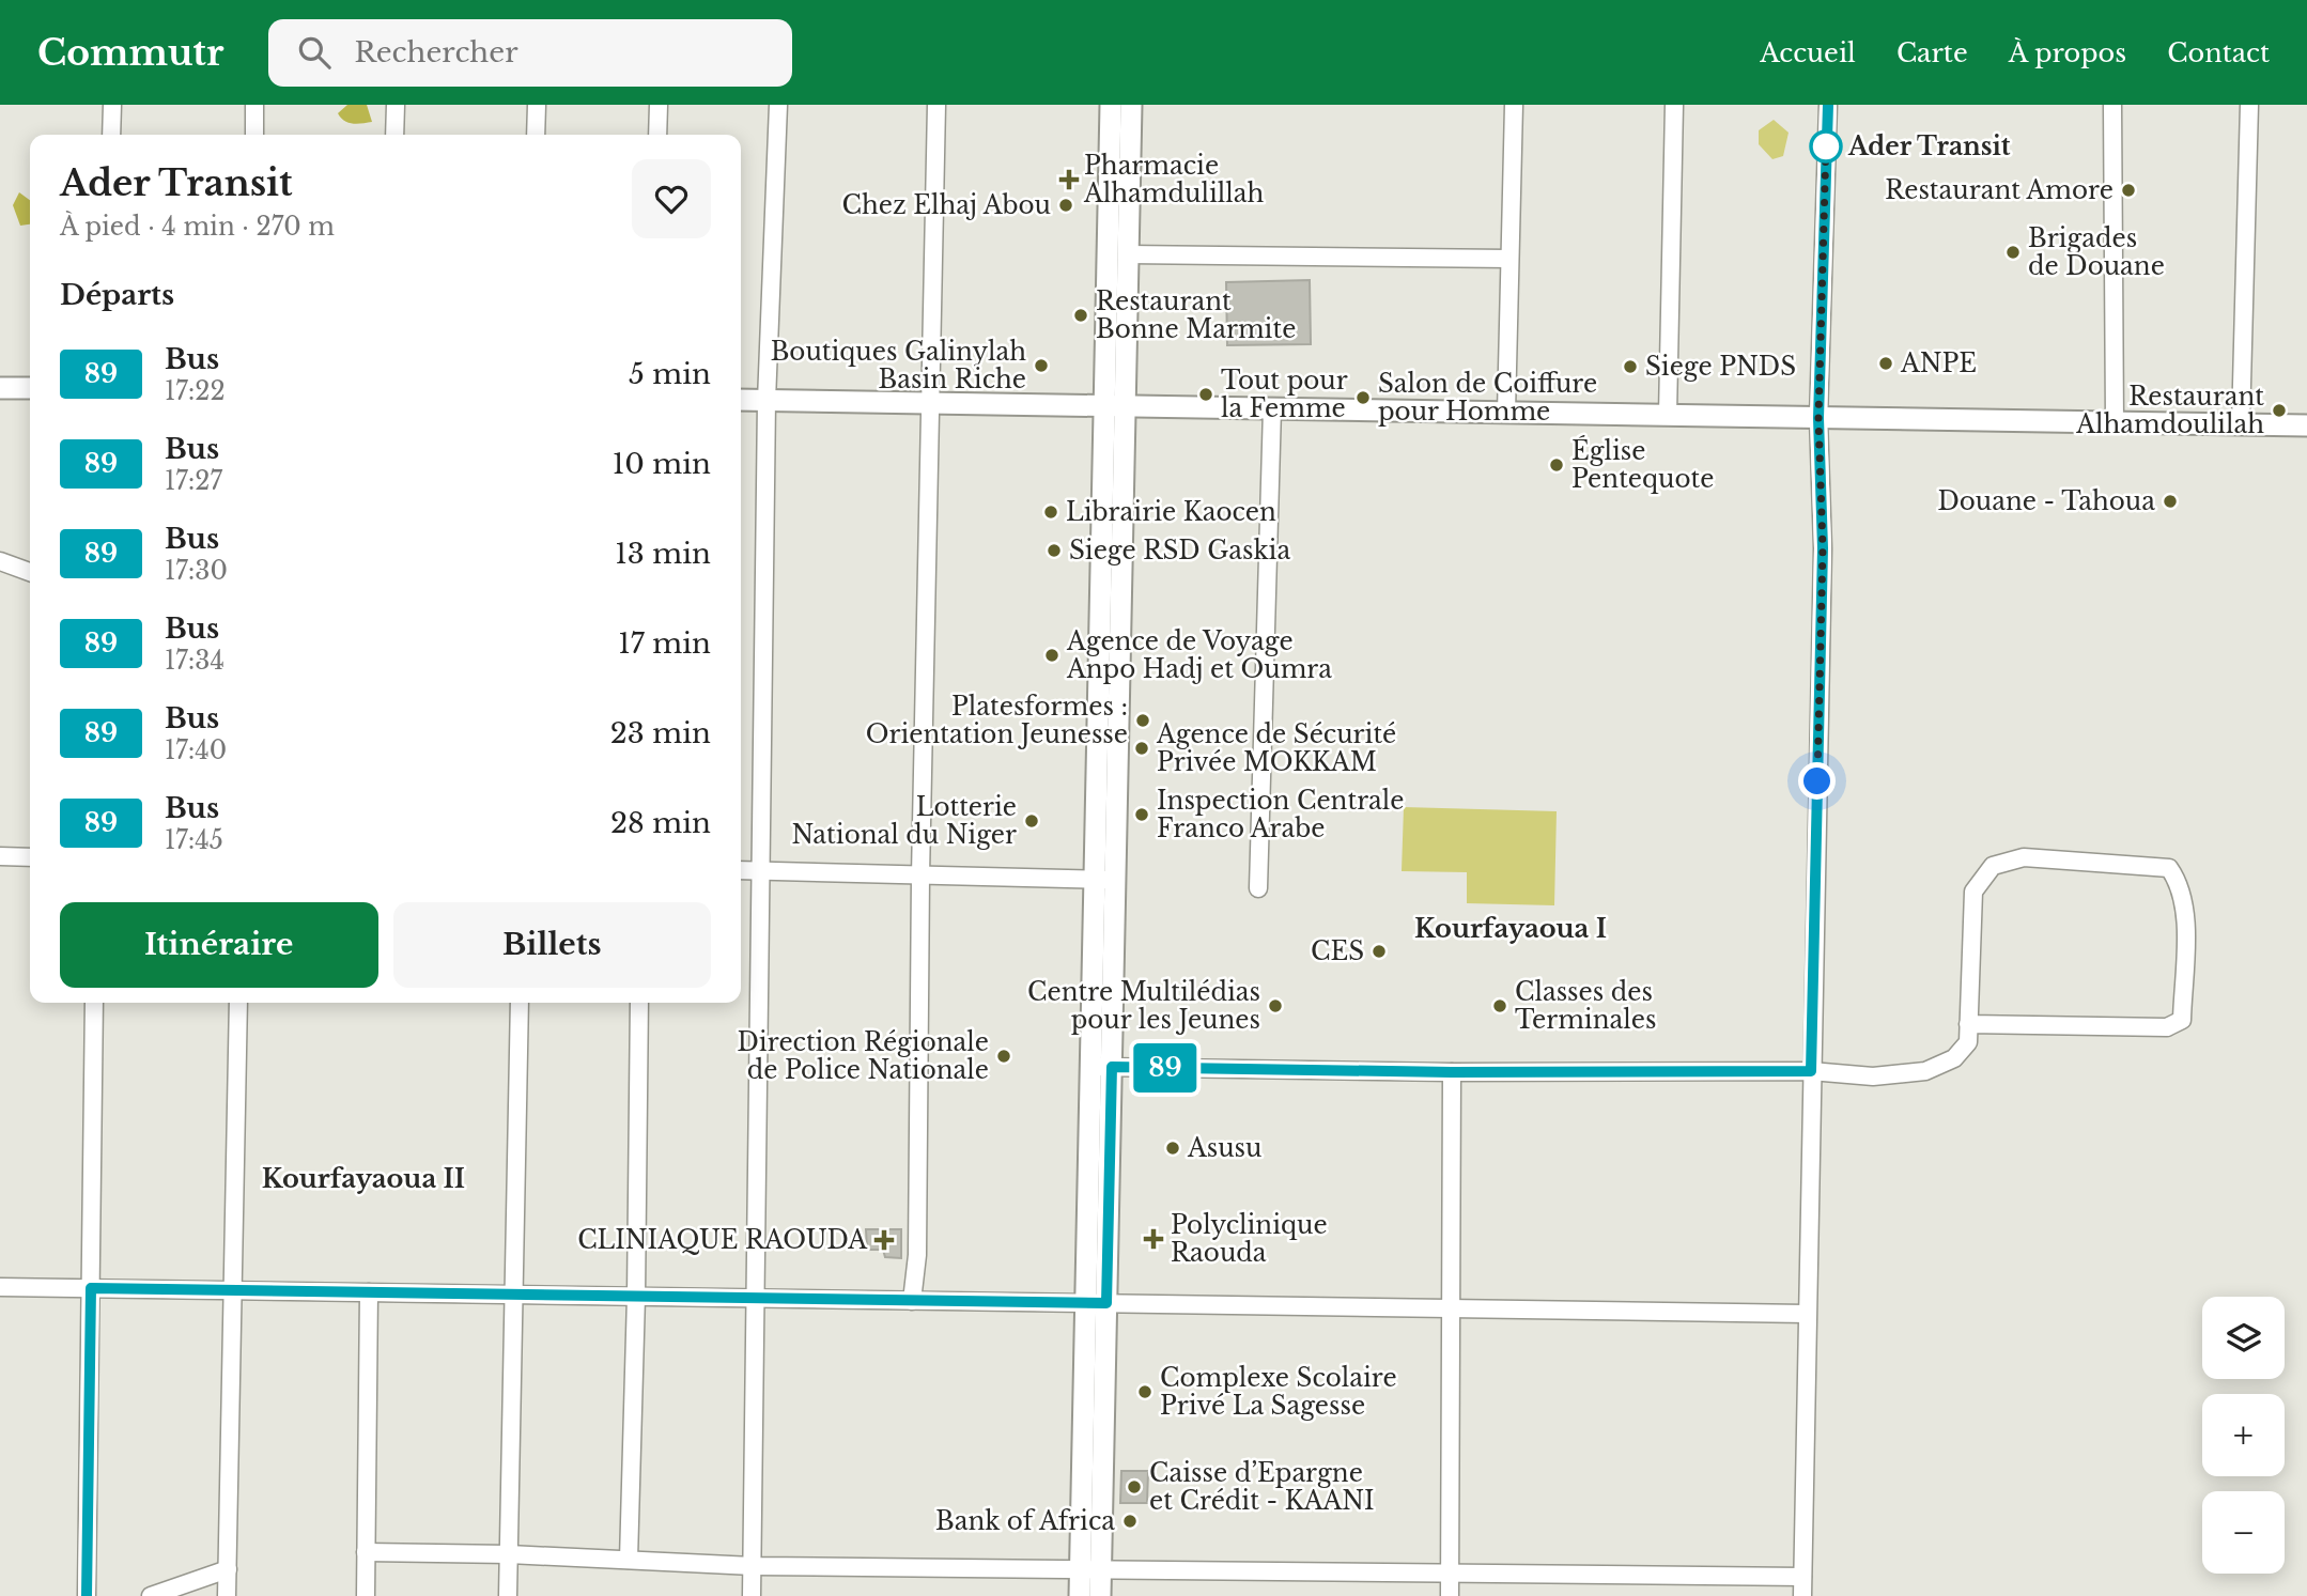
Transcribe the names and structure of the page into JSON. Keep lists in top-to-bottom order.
{
  "districts": ["Kourfayaoua I", "Kourfayaoua II"],
  "places": {
    "other": [
      "Ader Transit",
      "Restaurant Amore",
      "Chez Elhaj Abou",
      "Brigades de Douane",
      "Restaurant Bonne Marmite",
      "ANPE",
      "Boutiques Galinylah Basin Riche",
      "Siege PNDS",
      "Tout pour la Femme",
      "Salon de Coiffure pour Homme",
      "Restaurant Alhamdoulilah",
      "Église Pentequote",
      "Douane - Tahoua",
      "Librairie Kaocen",
      "Siege RSD Gaskia",
      "Agence de Voyage Anpo Hadj et Oumra",
      "Platesformes : Orientation Jeunesse",
      "Agence de Sécurité Privée MOKKAM",
      "Inspection Centrale Franco Arabe",
      "Lotterie National du Niger",
      "CES",
      "Centre Multilédias pour les Jeunes",
      "Classes des Terminales",
      "Direction Régionale de Police Nationale",
      "Asusu",
      "Complexe Scolaire Privé La Sagesse",
      "Caisse d’Epargne et Crédit - KAANI",
      "Bank of Africa"
    ],
    "health": ["Pharmacie Alhamdulillah", "Polyclinique Raouda", "CLINIAQUE RAOUDA"]
  },
  "lines": ["bus line 89"],
  "page": {
    "header": "Commutr",
    "search": "Rechercher",
    "nav": [
      "Accueil",
      "Carte",
      "À propos",
      "Contact"
    ],
    "on_map": "89",
    "heading": [
      ["Ader Transit", "À pied · 4 min · 270 m"],
      "Départs"
    ],
    "list": [
      {
        "mark": "89",
        "name": "Bus",
        "note": "17:22",
        "value": "5 min"
      },
      {
        "mark": "89",
        "name": "Bus",
        "note": "17:27",
        "value": "10 min"
      },
      {
        "mark": "89",
        "name": "Bus",
        "note": "17:30",
        "value": "13 min"
      },
      {
        "mark": "89",
        "name": "Bus",
        "note": "17:34",
        "value": "17 min"
      },
      {
        "mark": "89",
        "name": "Bus",
        "note": "17:40",
        "value": "23 min"
      },
      {
        "mark": "89",
        "name": "Bus",
        "note": "17:45",
        "value": "28 min"
      }
    ],
    "buttons": ["Itinéraire", "Billets"],
    "map_buttons": ["+", "−"]
  }
}
